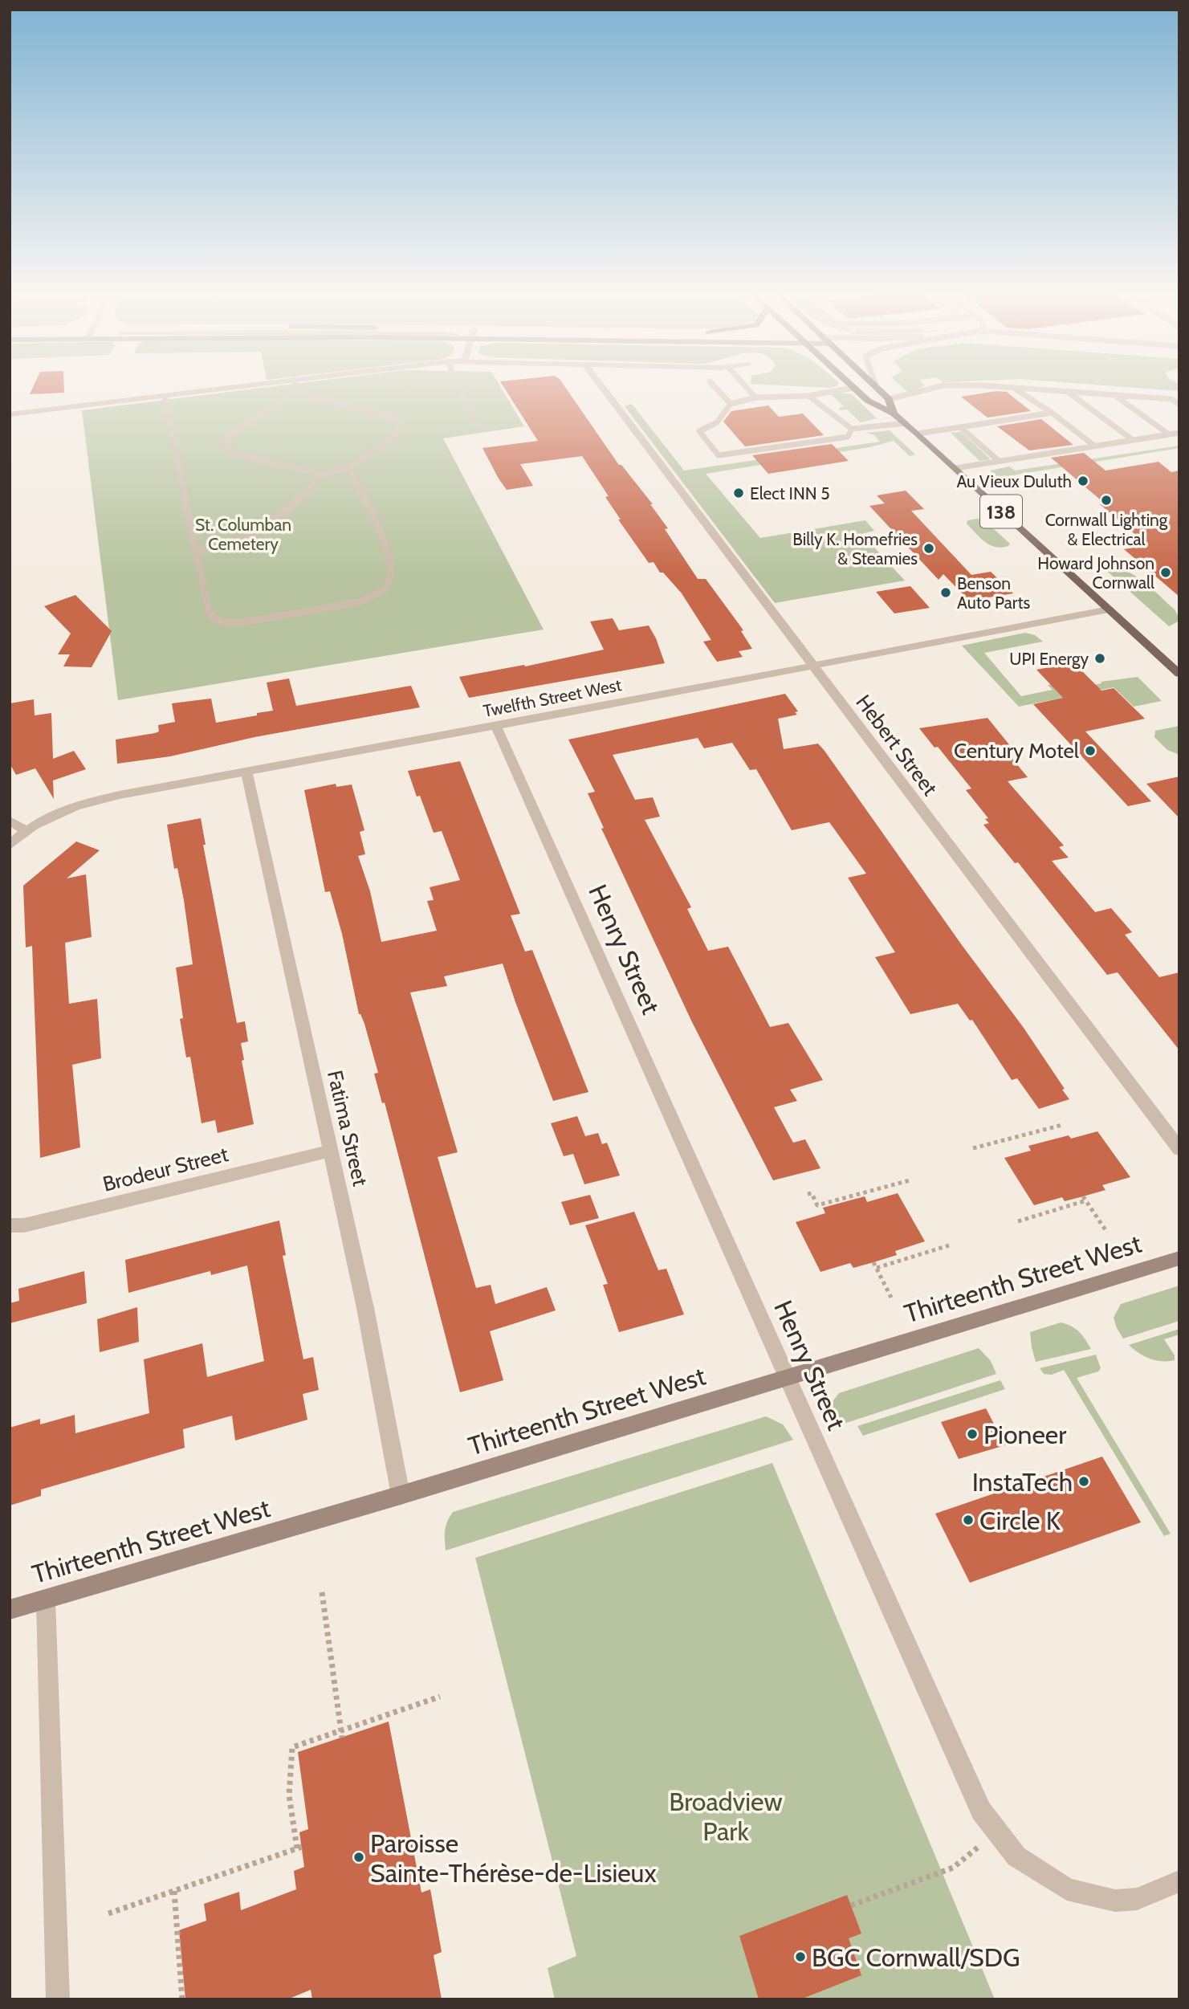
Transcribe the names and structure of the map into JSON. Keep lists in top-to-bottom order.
{
  "streets": {
    "main road": ["138", "Thirteenth Street West"],
    "street": [
      "Twelfth Street West",
      "Hebert Street",
      "Henry Street",
      "Fatima Street",
      "Brodeur Street"
    ]
  },
  "crossings": [
    ["138", "Twelfth Street West"],
    ["Twelfth Street West", "Hebert Street"],
    ["Twelfth Street West", "Henry Street"],
    ["Twelfth Street West", "Fatima Street"],
    ["Henry Street", "Thirteenth Street West"],
    ["Fatima Street", "Brodeur Street"],
    ["Fatima Street", "Thirteenth Street West"]
  ],
  "parks": ["St. Columban Cemetery", "Broadview Park"],
  "places": [
    "Au Vieux Duluth",
    "Elect INN 5",
    "Cornwall Lighting & Electrical",
    "Billy K. Homefries & Steamies",
    "Howard Johnson Cornwall",
    "Benson Auto Parts",
    "UPI Energy",
    "Century Motel",
    "Pioneer",
    "InstaTech",
    "Circle K",
    "Paroisse Sainte-Thérèse-de-Lisieux",
    "BGC Cornwall/SDG"
  ]
}
